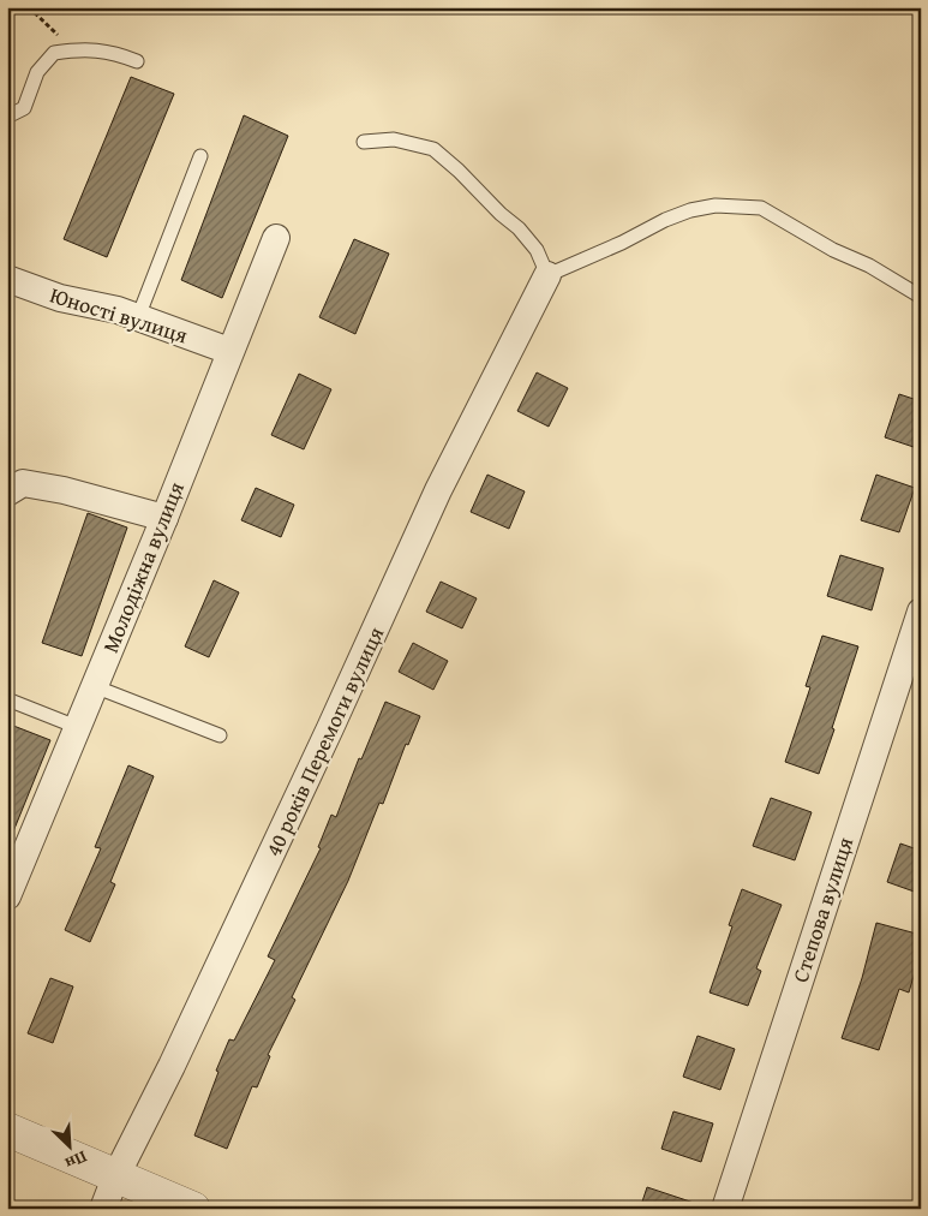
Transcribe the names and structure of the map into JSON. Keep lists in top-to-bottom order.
{
  "streets": {
    "street": [
      "Юності вулиця",
      "Молодіжна вулиця",
      "40 років Перемоги вулиця",
      "Степова вулиця"
    ]
  },
  "crossings": [
    ["Юності вулиця", "Молодіжна вулиця"]
  ],
  "north": "bottom right"
}
